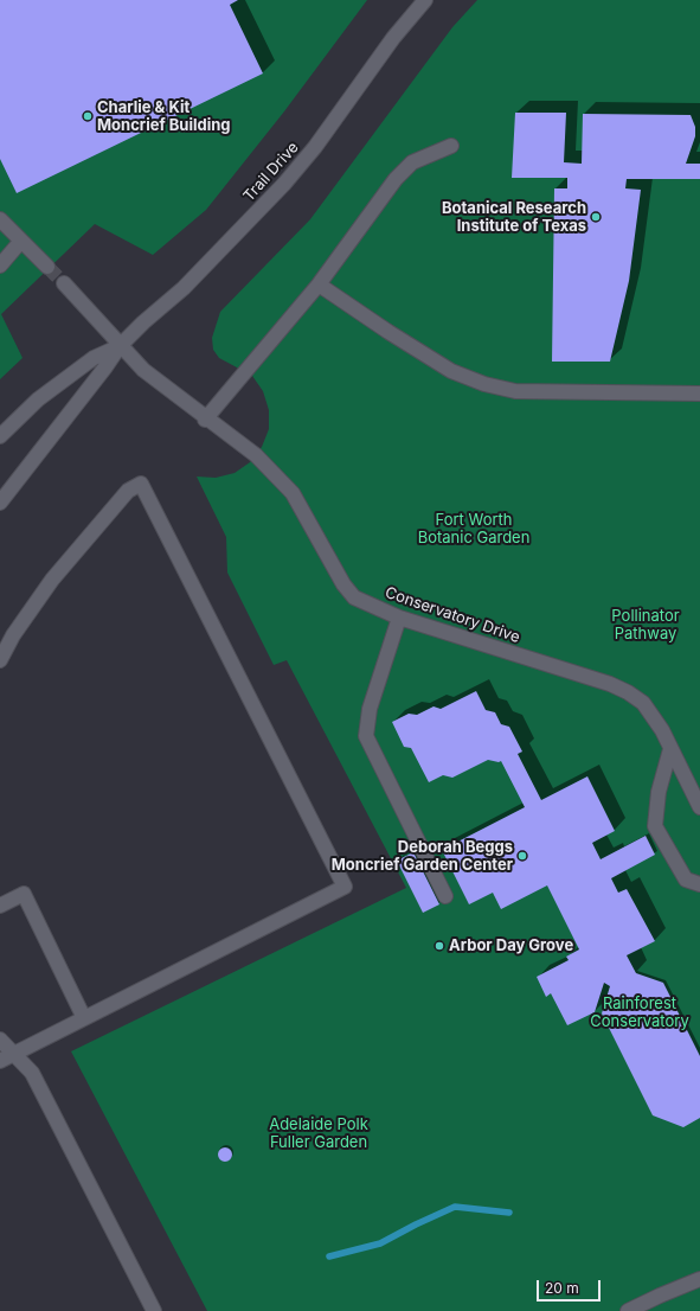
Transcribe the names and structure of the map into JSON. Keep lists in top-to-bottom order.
{
  "streets": {
    "street": ["Trail Drive", "Conservatory Drive"]
  },
  "crossings": [
    ["Trail Drive", "Conservatory Drive"]
  ],
  "parks": [
    "Fort Worth Botanic Garden",
    "Pollinator Pathway",
    "Rainforest Conservatory",
    "Adelaide Polk Fuller Garden"
  ],
  "places": [
    "Charlie & Kit Moncrief Building",
    "Botanical Research Institute of Texas",
    "Deborah Beggs Moncrief Garden Center",
    "Arbor Day Grove"
  ],
  "scale_bar": "20 m"
}
